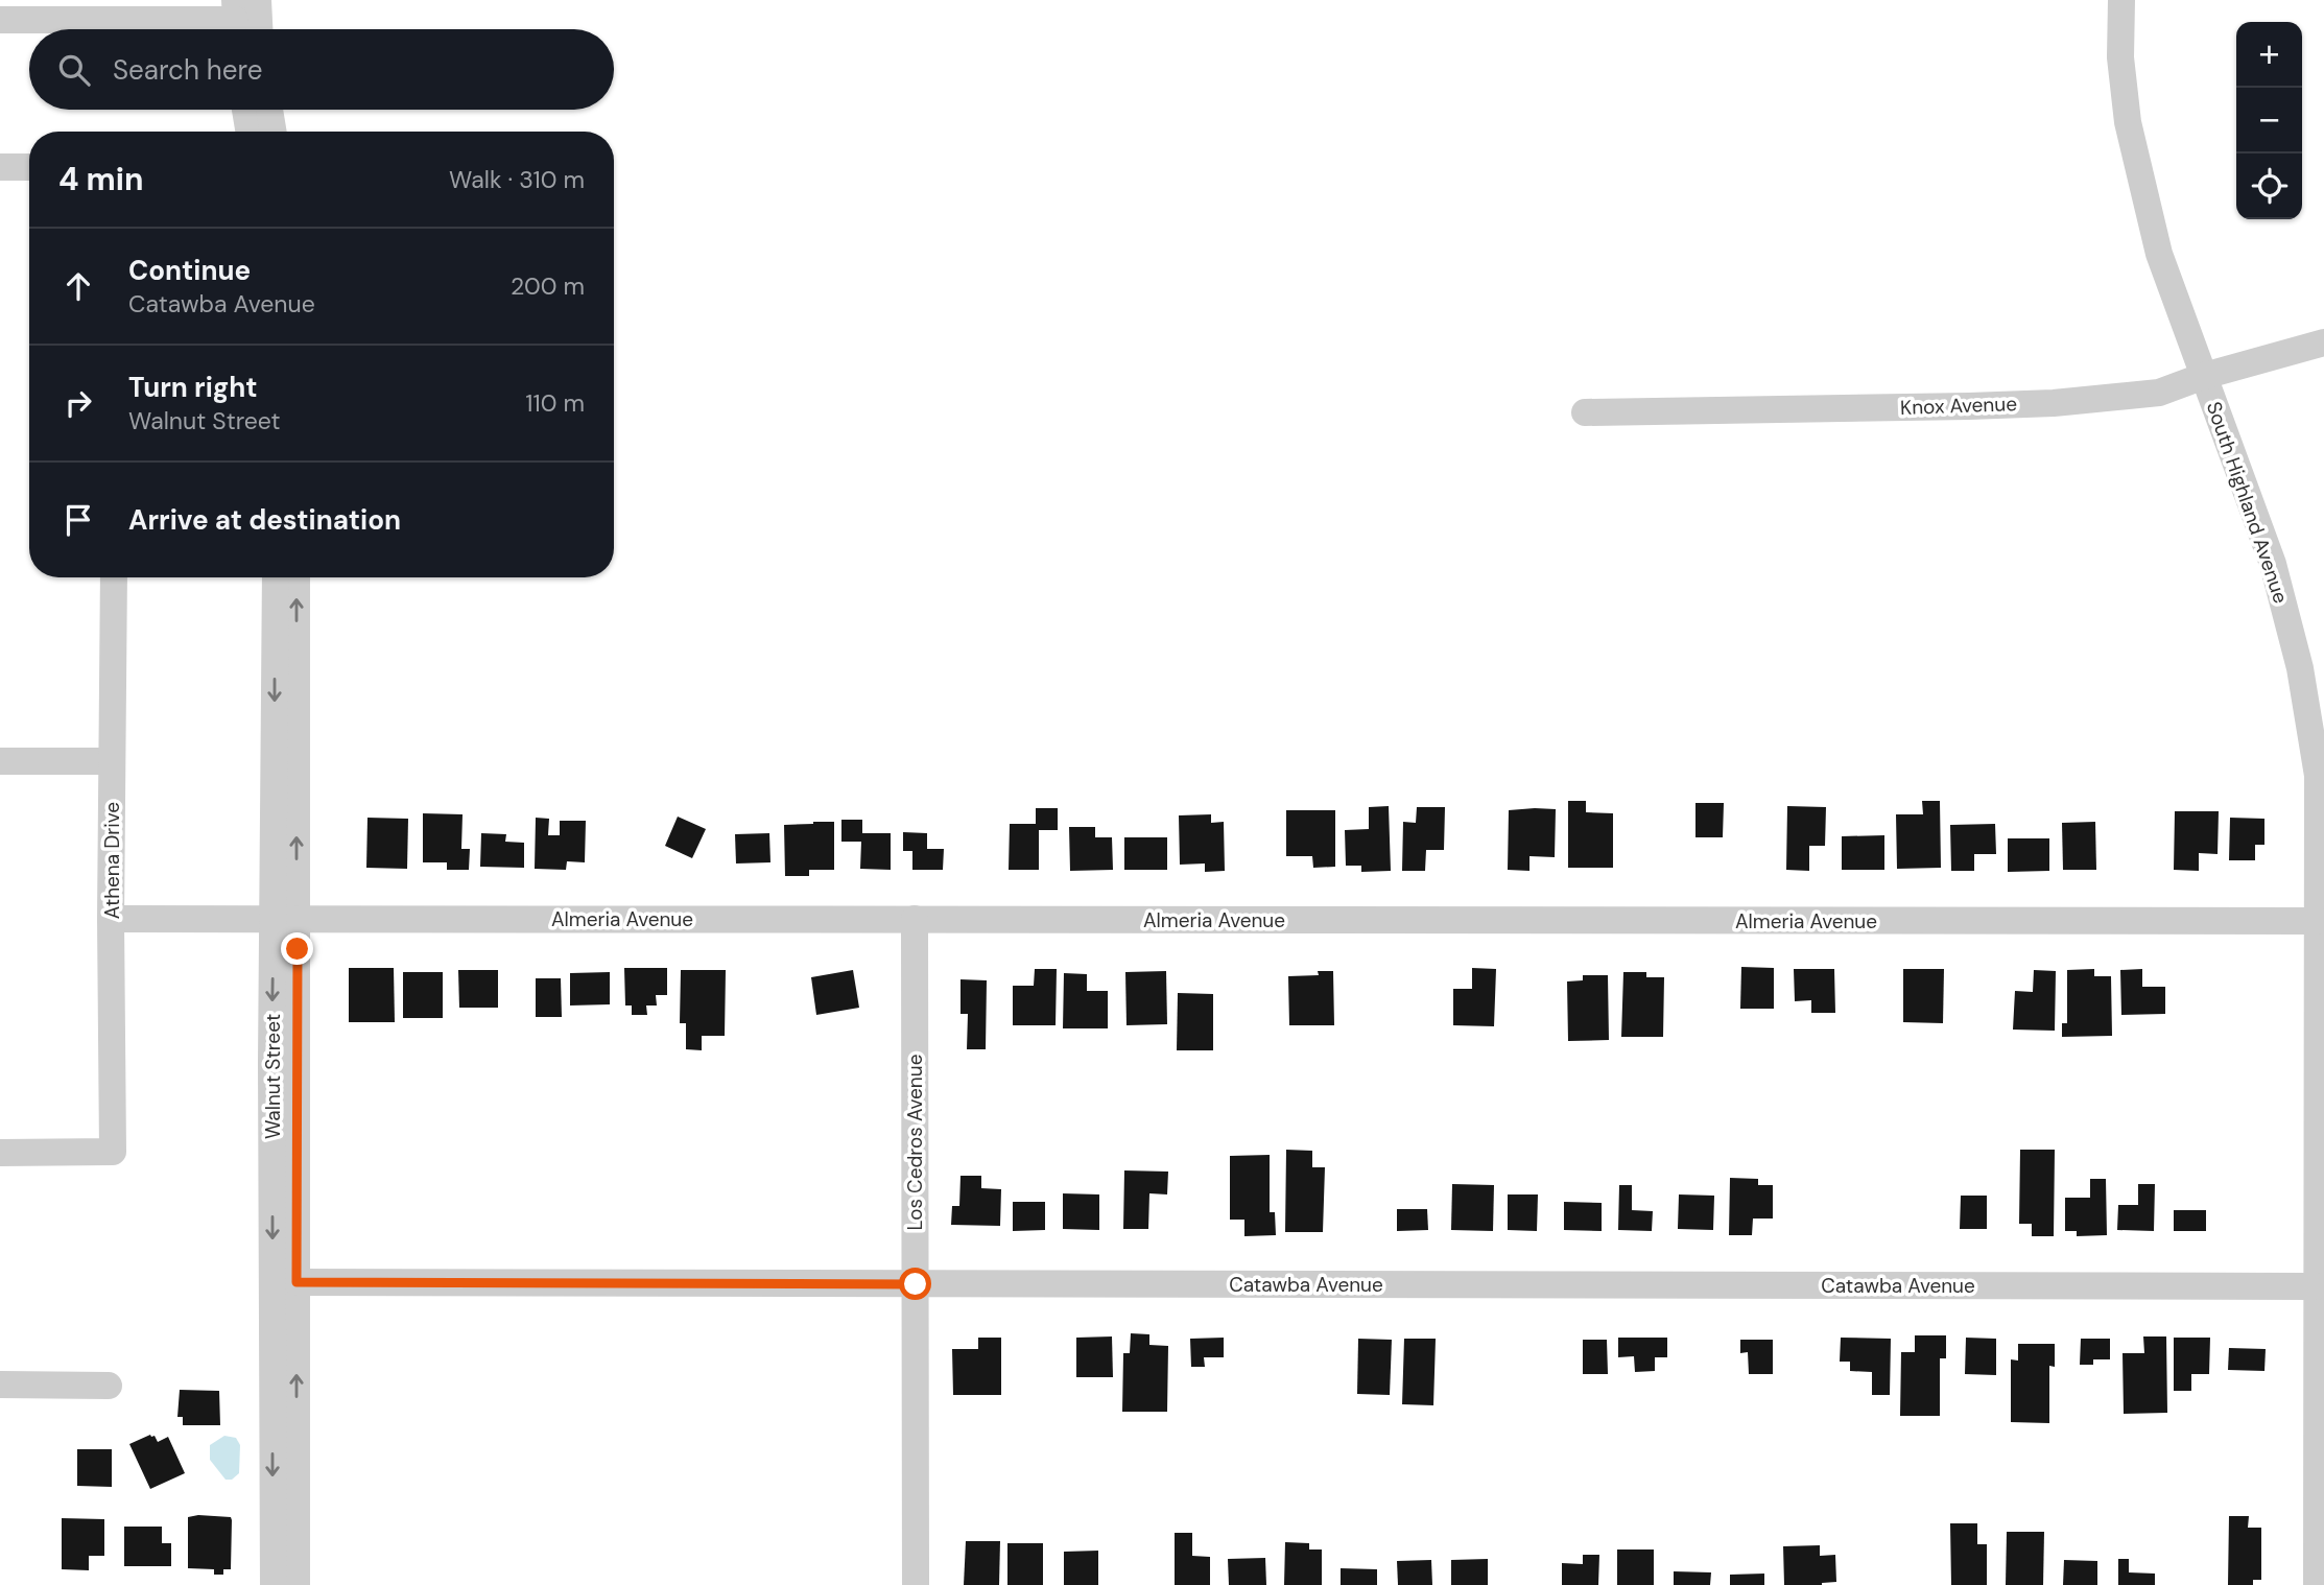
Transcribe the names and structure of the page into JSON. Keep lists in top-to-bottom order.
{
  "streets": {
    "street": [
      "Knox Avenue",
      "South Highland Avenue",
      "Athena Drive",
      "Almeria Avenue",
      "Walnut Street",
      "Los Cedros Avenue",
      "Catawba Avenue"
    ]
  },
  "crossings": [
    ["Knox Avenue", "South Highland Avenue"],
    ["South Highland Avenue", "Almeria Avenue"],
    ["South Highland Avenue", "Catawba Avenue"],
    ["Athena Drive", "Almeria Avenue"],
    ["Almeria Avenue", "Walnut Street"],
    ["Almeria Avenue", "Los Cedros Avenue"],
    ["Walnut Street", "Catawba Avenue"],
    ["Los Cedros Avenue", "Catawba Avenue"]
  ],
  "page": {
    "map_buttons": ["+", "−"],
    "search": "Search here",
    "heading": ["4 min", "Walk · 310 m"],
    "list": [
      ["Continue", "Catawba Avenue", "200 m"],
      ["Turn right", "Walnut Street", "110 m"],
      "Arrive at destination"
    ]
  }
}
